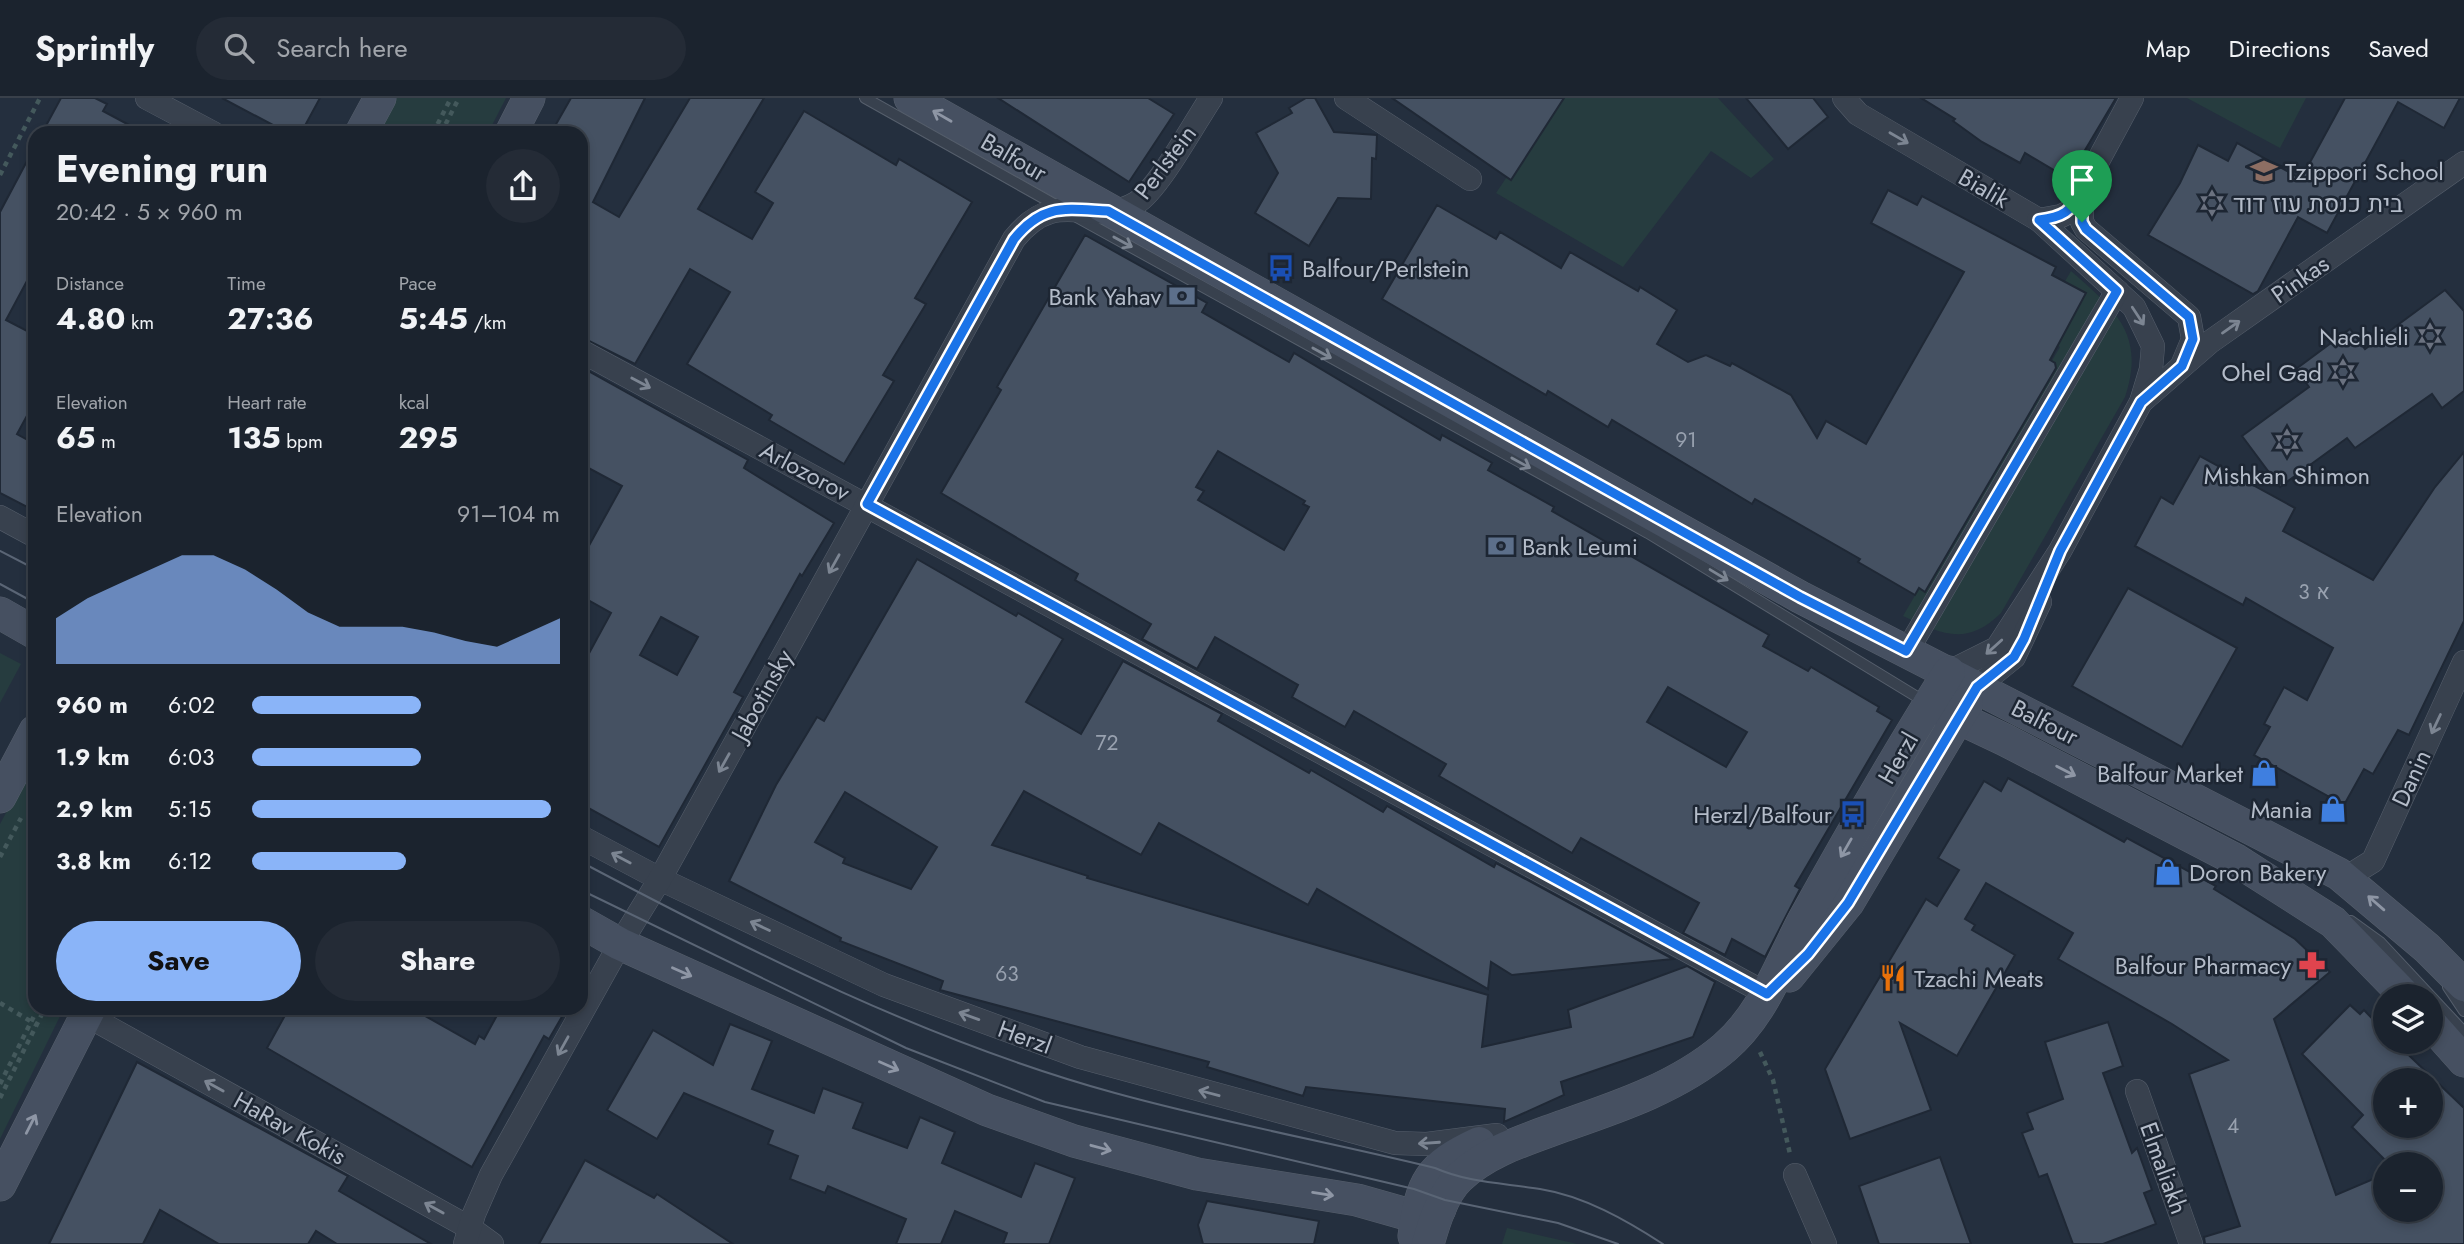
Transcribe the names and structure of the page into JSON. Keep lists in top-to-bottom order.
{
  "streets": {
    "street": [
      "Balfour",
      "Perlstein",
      "Bialik",
      "Pinkas",
      "Arlozorov",
      "Jabotinsky",
      "Herzl",
      "Danin",
      "HaRav Kokis",
      "Elmaliakh"
    ]
  },
  "crossings": [
    ["Balfour", "Perlstein"],
    ["Balfour", "Jabotinsky"],
    ["Balfour", "Herzl"],
    ["Balfour", "Danin"],
    ["Perlstein", "Jabotinsky"],
    ["Bialik", "Pinkas"],
    ["Bialik", "Herzl"],
    ["Pinkas", "Herzl"],
    ["Arlozorov", "Jabotinsky"],
    ["Arlozorov", "Herzl"],
    ["Jabotinsky", "Herzl"],
    ["Jabotinsky", "HaRav Kokis"]
  ],
  "one_way": [
    "Bialik",
    "Pinkas",
    "Jabotinsky",
    "Danin",
    "HaRav Kokis"
  ],
  "places": {
    "school or university": ["Tzippori School"],
    "synagogue": [
      "בית כנסת עוז דוד",
      "Nachlieli",
      "Ohel Gad",
      "Mishkan Shimon"
    ],
    "bus stop": ["Balfour/Perlstein", "Herzl/Balfour"],
    "bank": ["Bank Yahav", "Bank Leumi"],
    "shop": ["Balfour Market", "Mania", "Doron Bakery"],
    "pharmacy": ["Balfour Pharmacy"],
    "restaurant": ["Tzachi Meats"]
  },
  "house_numbers": [
    "91",
    "3 א",
    "72",
    "63",
    "4"
  ],
  "page": {
    "header": "Sprintly",
    "search": "Search here",
    "nav": ["Map", "Directions", "Saved"],
    "heading": ["Evening run", "20:42 · 5 × 960 m"],
    "stats": [
      ["Distance", "4.80 km"],
      ["Time", "27:36"],
      ["Pace", "5:45 /km"],
      ["Elevation", "65 m"],
      ["Heart rate", "135 bpm"],
      ["kcal", "295"]
    ],
    "chart": ["Elevation", "91–104 m"],
    "list": [
      {
        "name": "960 m",
        "note": "6:02"
      },
      {
        "name": "1.9 km",
        "note": "6:03"
      },
      {
        "name": "2.9 km",
        "note": "5:15"
      },
      {
        "name": "3.8 km",
        "note": "6:12"
      }
    ],
    "buttons": ["Save", "Share"],
    "map_buttons": ["+", "−"]
  }
}
